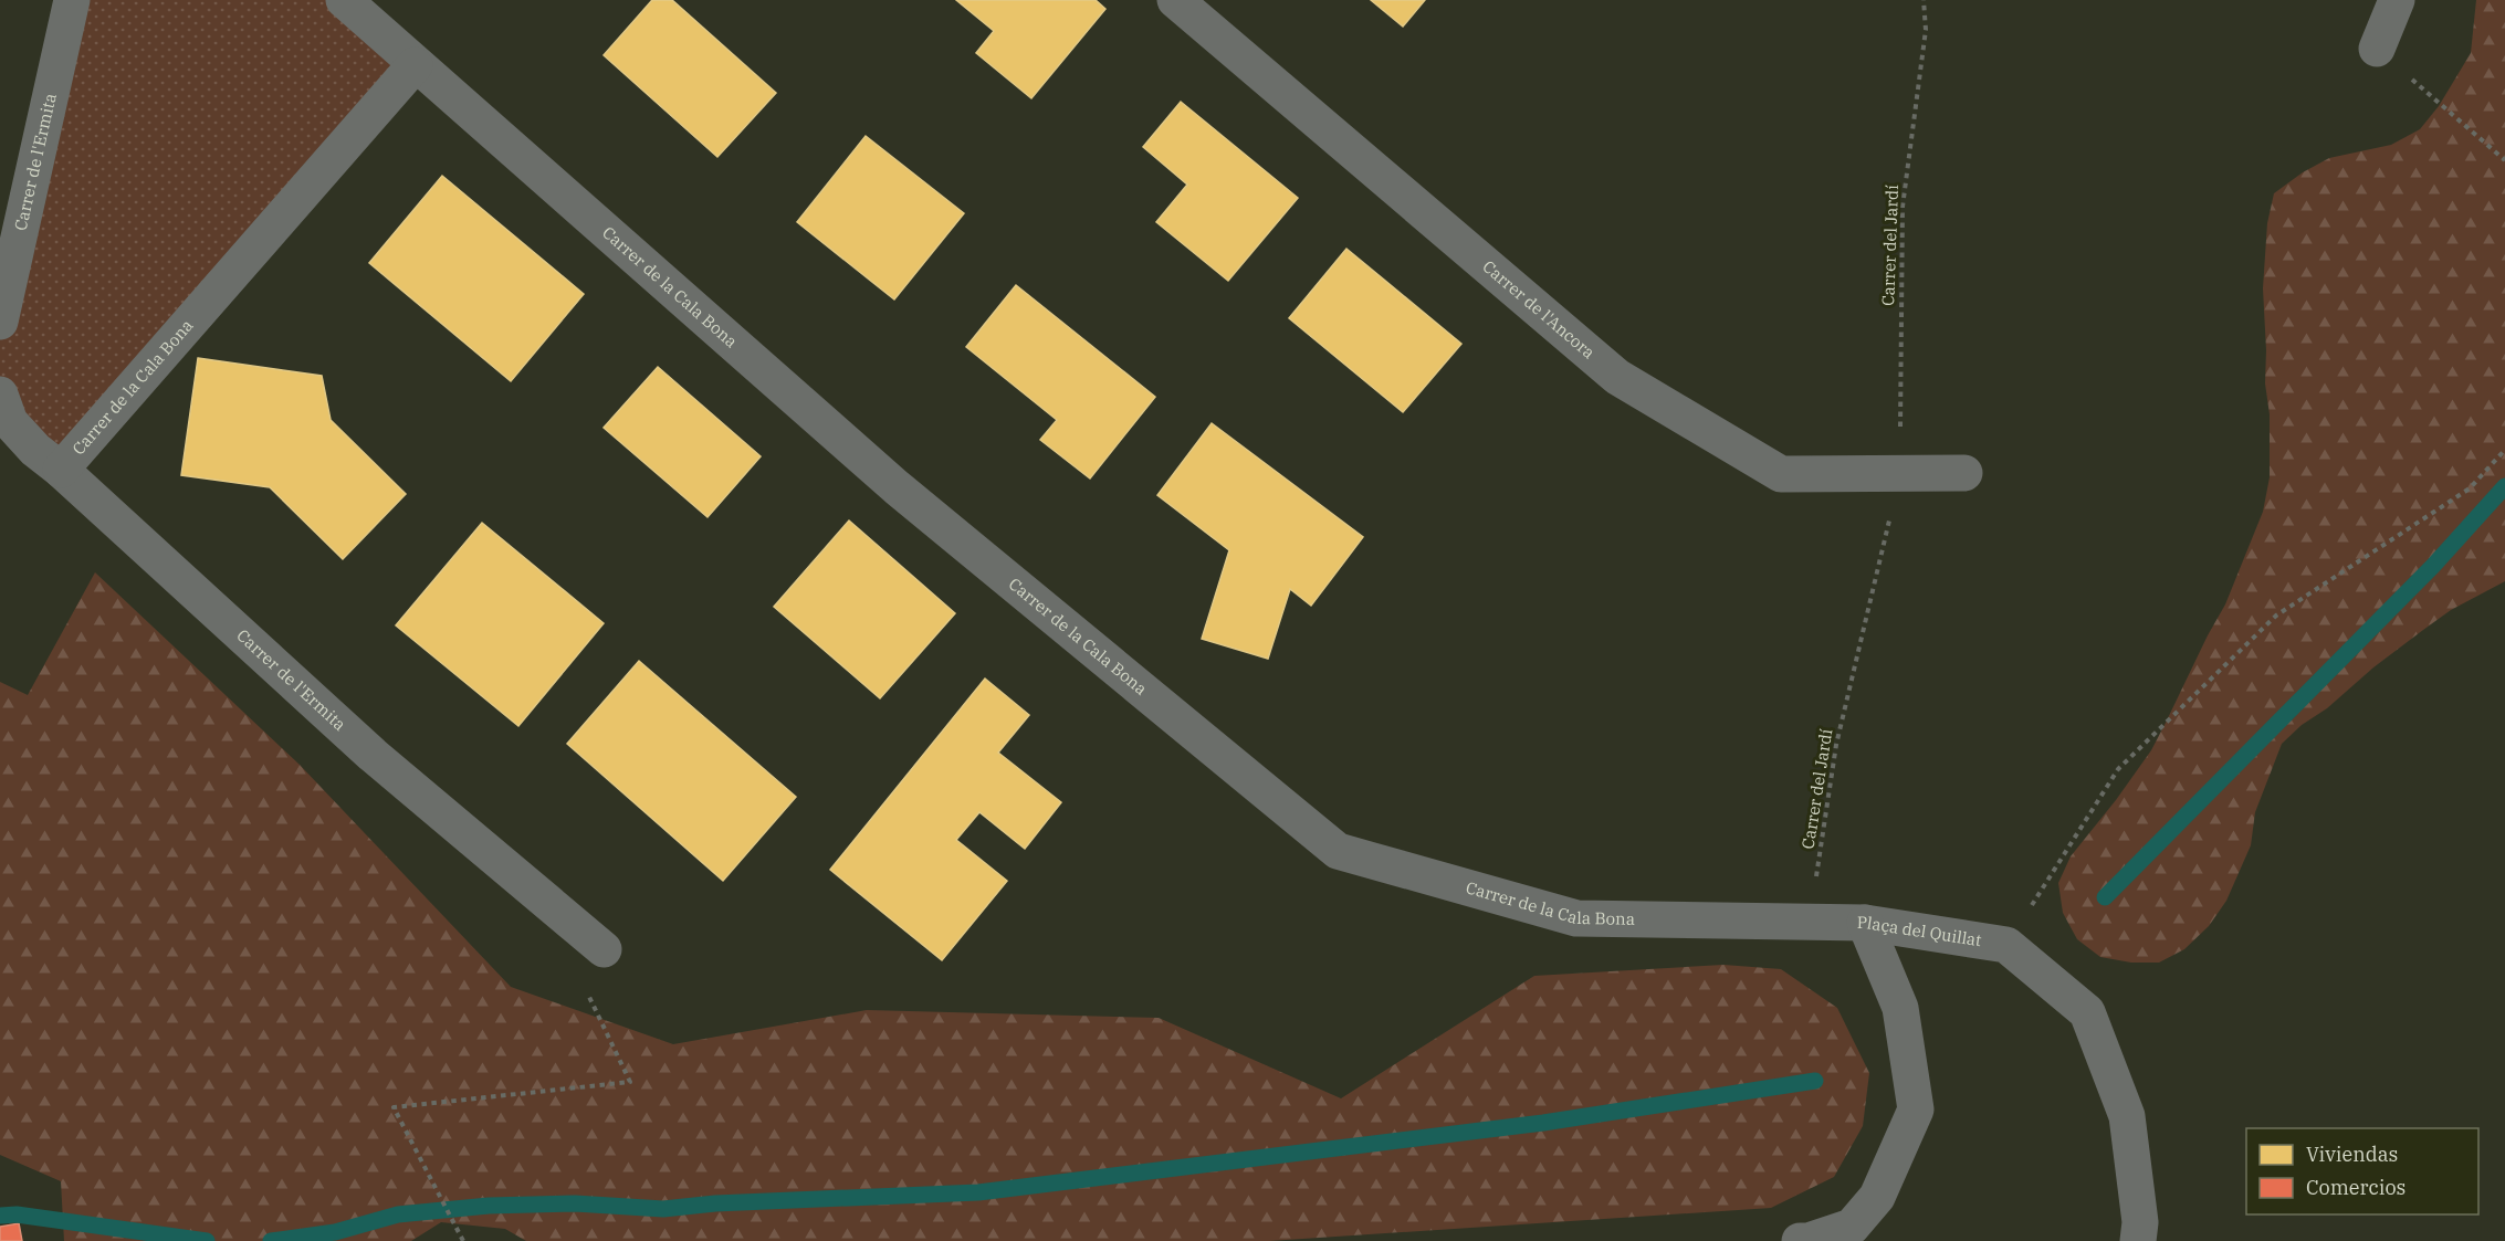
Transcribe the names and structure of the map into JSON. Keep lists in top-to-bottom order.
{
  "streets": {
    "street": [
      "Carrer de l'Ermita",
      "Carrer de la Cala Bona",
      "Carrer de l'Ancora",
      "Plaça del Quillat"
    ],
    "path": ["Carrer del Jardí"]
  },
  "crossings": [
    ["Carrer de l'Ermita", "Carrer de la Cala Bona"],
    ["Carrer de la Cala Bona", "Plaça del Quillat"]
  ],
  "legend": ["Viviendas", "Comercios"]
}
